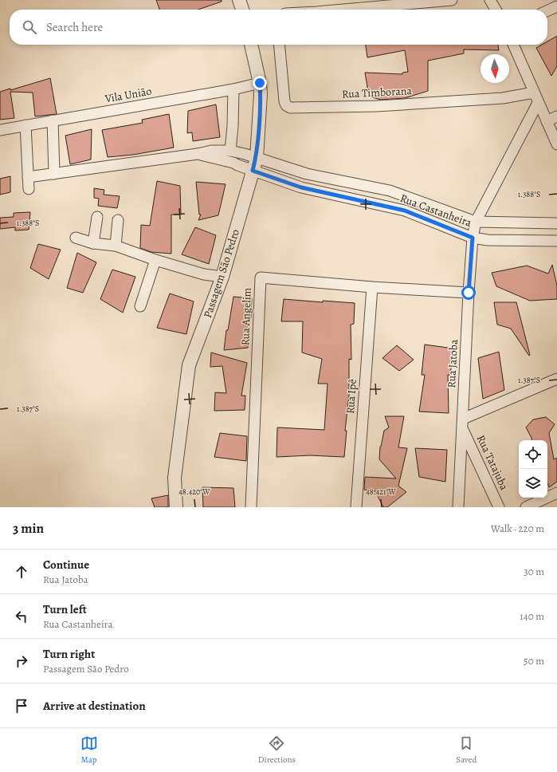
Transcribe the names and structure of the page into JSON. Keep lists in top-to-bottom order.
{
  "streets": {
    "street": [
      "Rua Timborana",
      "Vila União",
      "Rua Castanheira",
      "Passagem São Pedro",
      "Rua Angelim",
      "Rua Jatoba",
      "Rua Ipê",
      "Rua Tatajuba"
    ]
  },
  "crossings": [
    ["Vila União", "Passagem São Pedro"],
    ["Rua Castanheira", "Passagem São Pedro"],
    ["Rua Castanheira", "Rua Jatoba"],
    ["Rua Angelim", "Rua Jatoba"],
    ["Rua Angelim", "Rua Ipê"],
    ["Rua Jatoba", "Rua Tatajuba"]
  ],
  "north": "bottom",
  "page": {
    "search": "Search here",
    "heading": ["3 min", "Walk · 220 m"],
    "list": [
      ["Continue", "Rua Jatoba", "30 m"],
      ["Turn left", "Rua Castanheira", "140 m"],
      ["Turn right", "Passagem São Pedro", "50 m"],
      "Arrive at destination"
    ],
    "nav": ["Map", "Directions", "Saved"]
  },
  "coordinates": [
    "1.388°S",
    "1.387°S",
    "48.420°W",
    "48.421°W"
  ]
}
